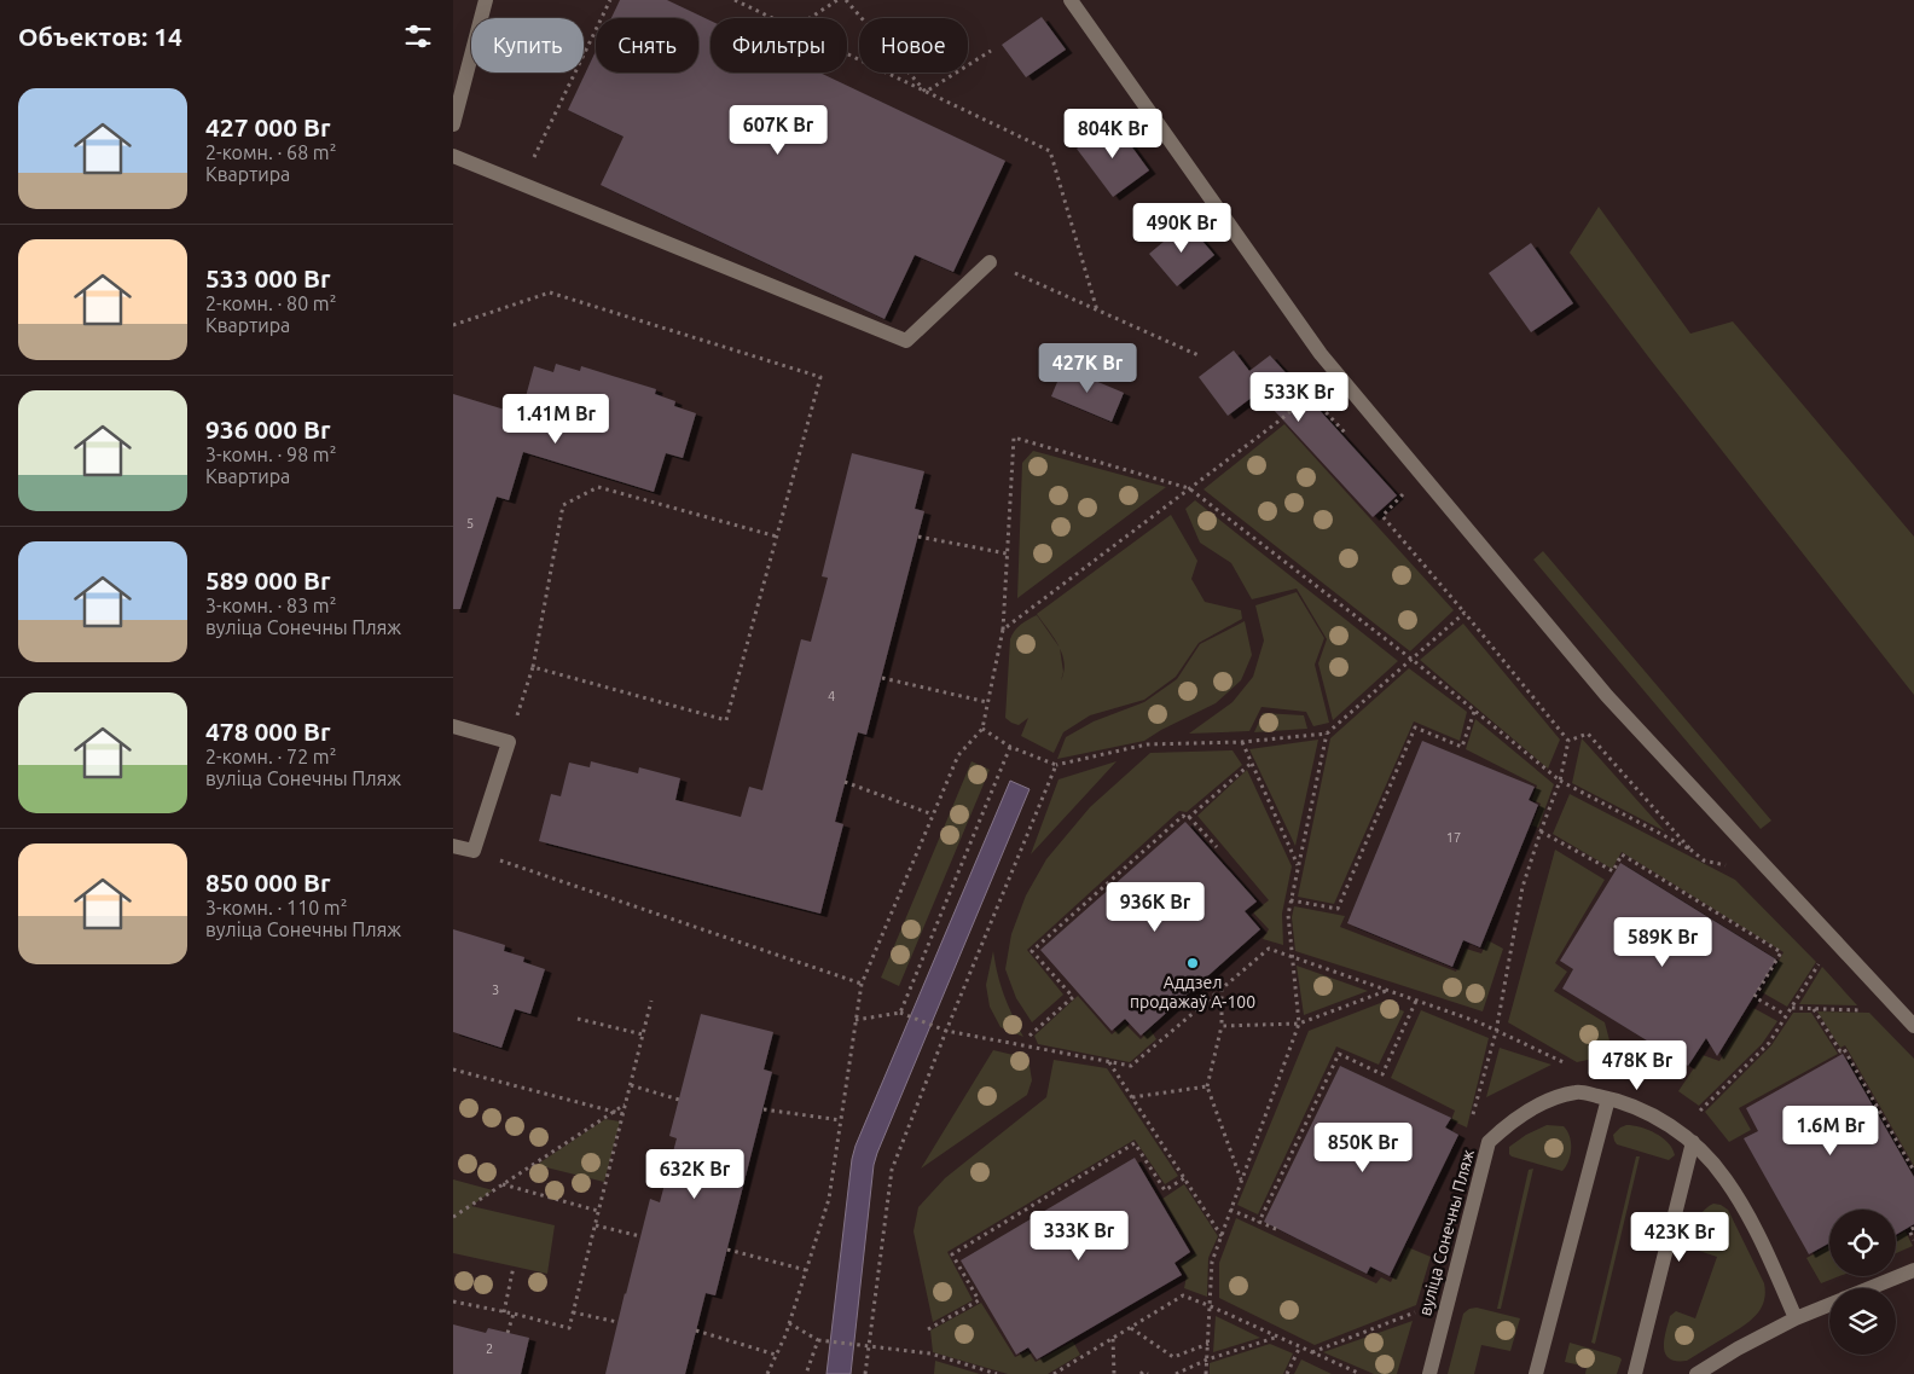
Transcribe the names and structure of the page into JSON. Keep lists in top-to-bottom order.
{
  "streets": {
    "street": ["вуліца Сонечны Пляж"]
  },
  "places": ["Аддзел продажаў А-100"],
  "house_numbers": [
    "5",
    "4",
    "17",
    "3",
    "2"
  ],
  "page": {
    "heading": "Объектов: 14",
    "chip": [
      "Купить",
      "Снять",
      "Фильтры",
      "Новое"
    ],
    "list": [
      {
        "name": "427 000 Br",
        "note": "2-комн. · 68 m² · Квартира"
      },
      {
        "name": "533 000 Br",
        "note": "2-комн. · 80 m² · Квартира"
      },
      {
        "name": "936 000 Br",
        "note": "3-комн. · 98 m² · Квартира"
      },
      {
        "name": "589 000 Br",
        "note": "3-комн. · 83 m² · вуліца Сонечны Пляж"
      },
      {
        "name": "478 000 Br",
        "note": "2-комн. · 72 m² · вуліца Сонечны Пляж"
      },
      {
        "name": "850 000 Br",
        "note": "3-комн. · 110 m² · вуліца Сонечны Пляж"
      }
    ],
    "price": [
      "607K Br",
      "804K Br",
      "490K Br",
      "427K Br",
      "533K Br",
      "1.41M Br",
      "936K Br",
      "589K Br",
      "478K Br",
      "1.6M Br",
      "850K Br",
      "632K Br",
      "333K Br",
      "423K Br"
    ]
  }
}
